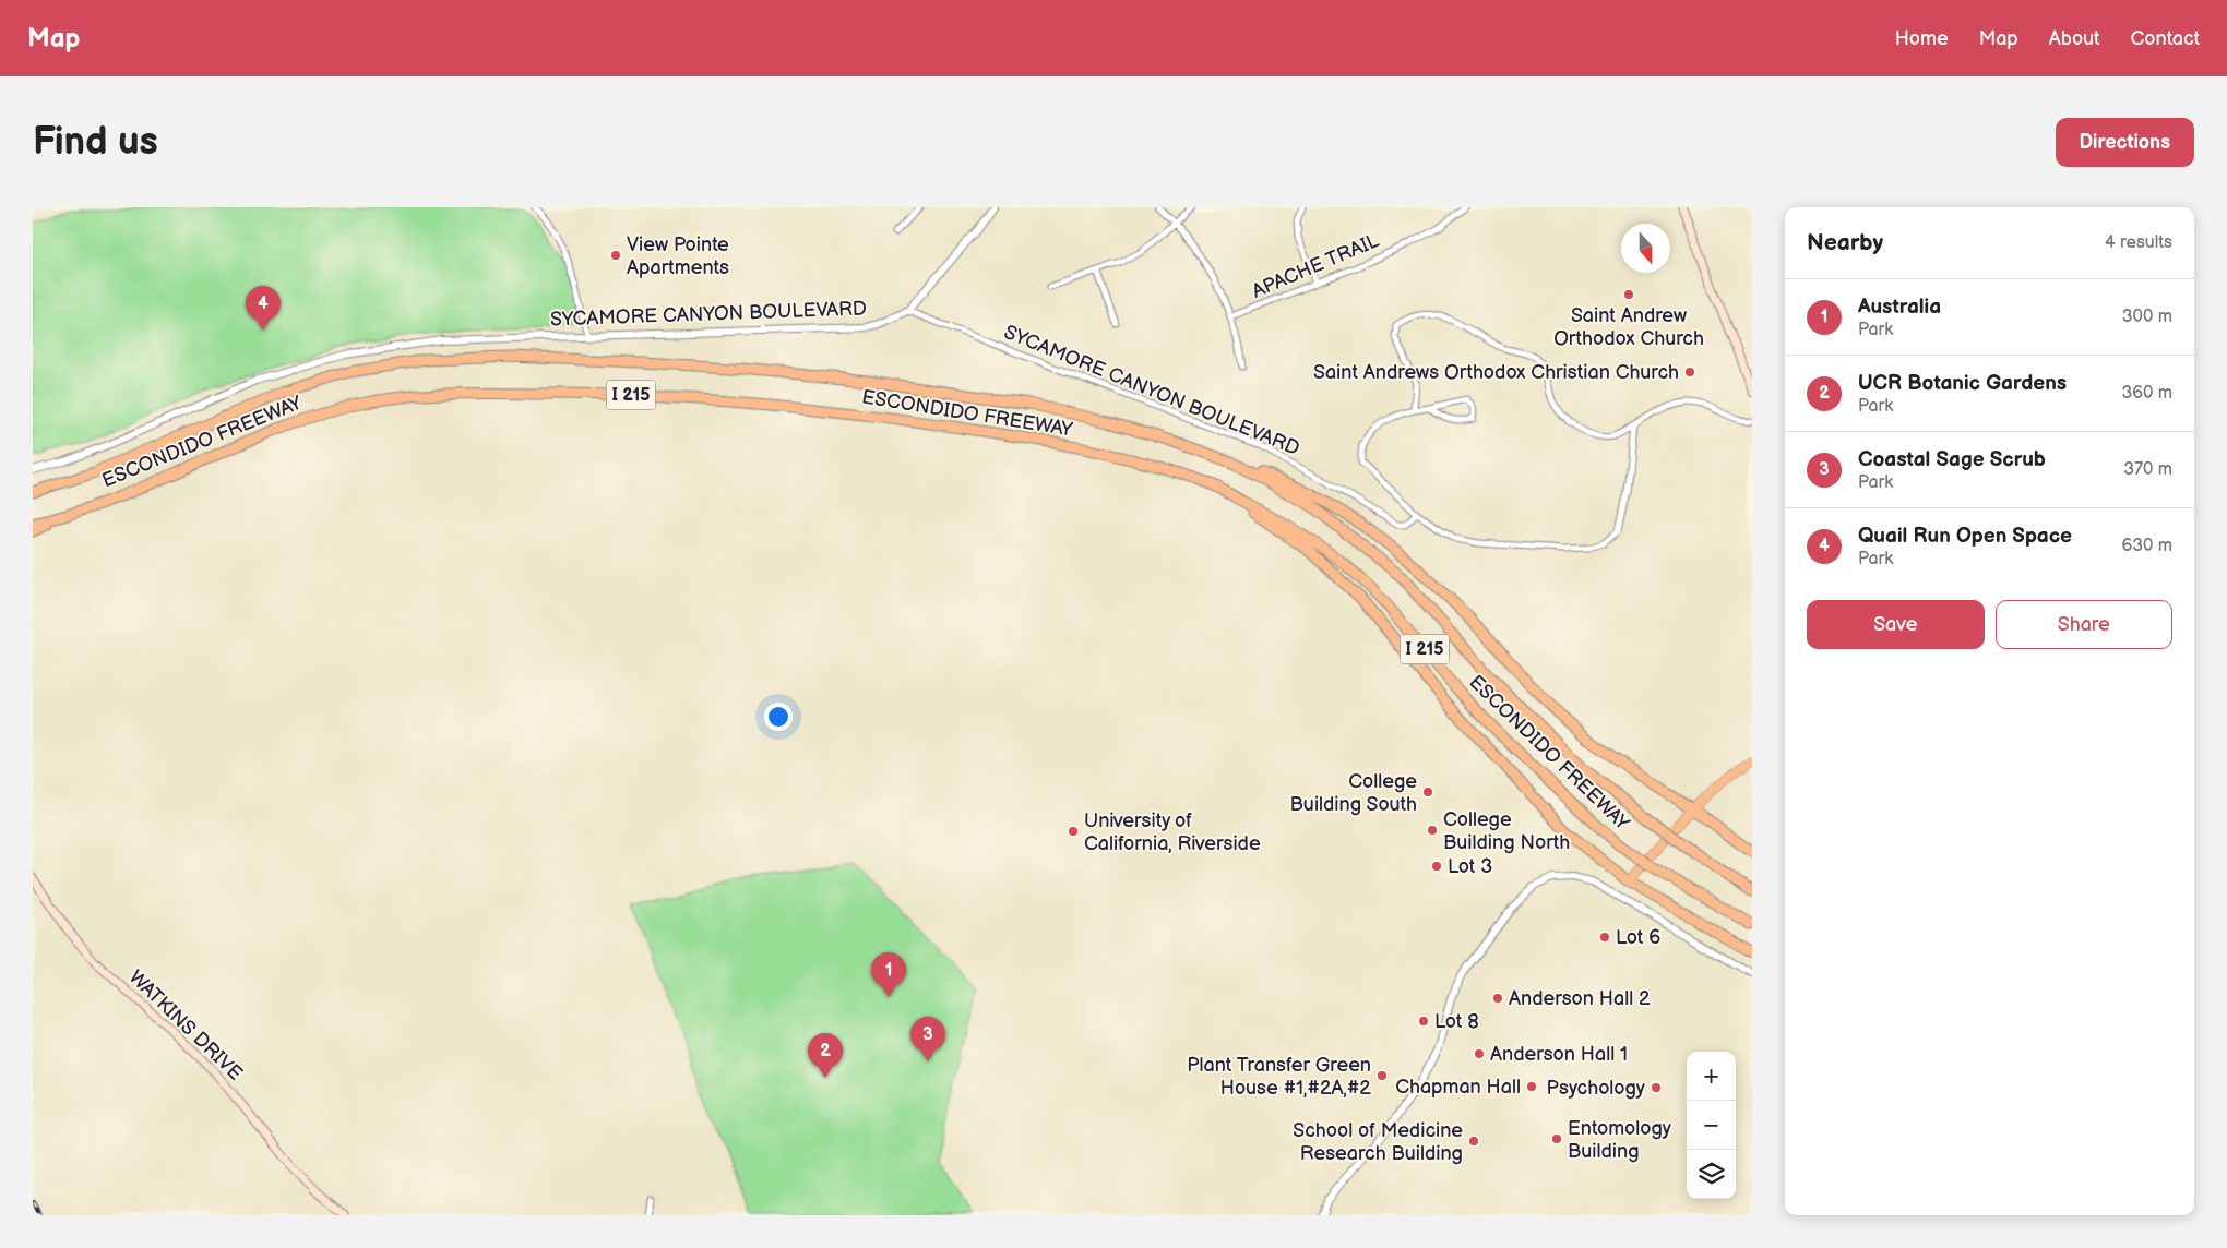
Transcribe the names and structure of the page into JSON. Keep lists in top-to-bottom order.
{
  "streets": {
    "highway": ["I 215", "ESCONDIDO FREEWAY"],
    "main road": ["WATKINS DRIVE"],
    "street": ["APACHE TRAIL", "SYCAMORE CANYON BOULEVARD"]
  },
  "places": [
    "View Pointe Apartments",
    "Saint Andrew Orthodox Church",
    "Saint Andrews Orthodox Christian Church",
    "College Building South",
    "College Building North",
    "University of California, Riverside",
    "Lot 3",
    "Lot 6",
    "Anderson Hall 2",
    "Lot 8",
    "Anderson Hall 1",
    "Plant Transfer Green House #1,#2A,#2",
    "Chapman Hall",
    "Psychology",
    "Entomology Building",
    "School of Medicine Research Building"
  ],
  "north": "bottom",
  "page": {
    "header": "Map",
    "nav": [
      "Home",
      "Map",
      "About",
      "Contact"
    ],
    "buttons": [
      "Directions",
      ["Save", "Share"]
    ],
    "title": "Find us",
    "heading": ["Nearby", "4 results"],
    "list": [
      {
        "mark": "1",
        "name": "Australia",
        "note": "Park",
        "value": "300 m"
      },
      {
        "mark": "2",
        "name": "UCR Botanic Gardens",
        "note": "Park",
        "value": "360 m"
      },
      {
        "mark": "3",
        "name": "Coastal Sage Scrub",
        "note": "Park",
        "value": "370 m"
      },
      {
        "mark": "4",
        "name": "Quail Run Open Space",
        "note": "Park",
        "value": "630 m"
      }
    ],
    "pins": [
      "4",
      "1",
      "3",
      "2"
    ],
    "map_buttons": ["+", "−"]
  }
}
